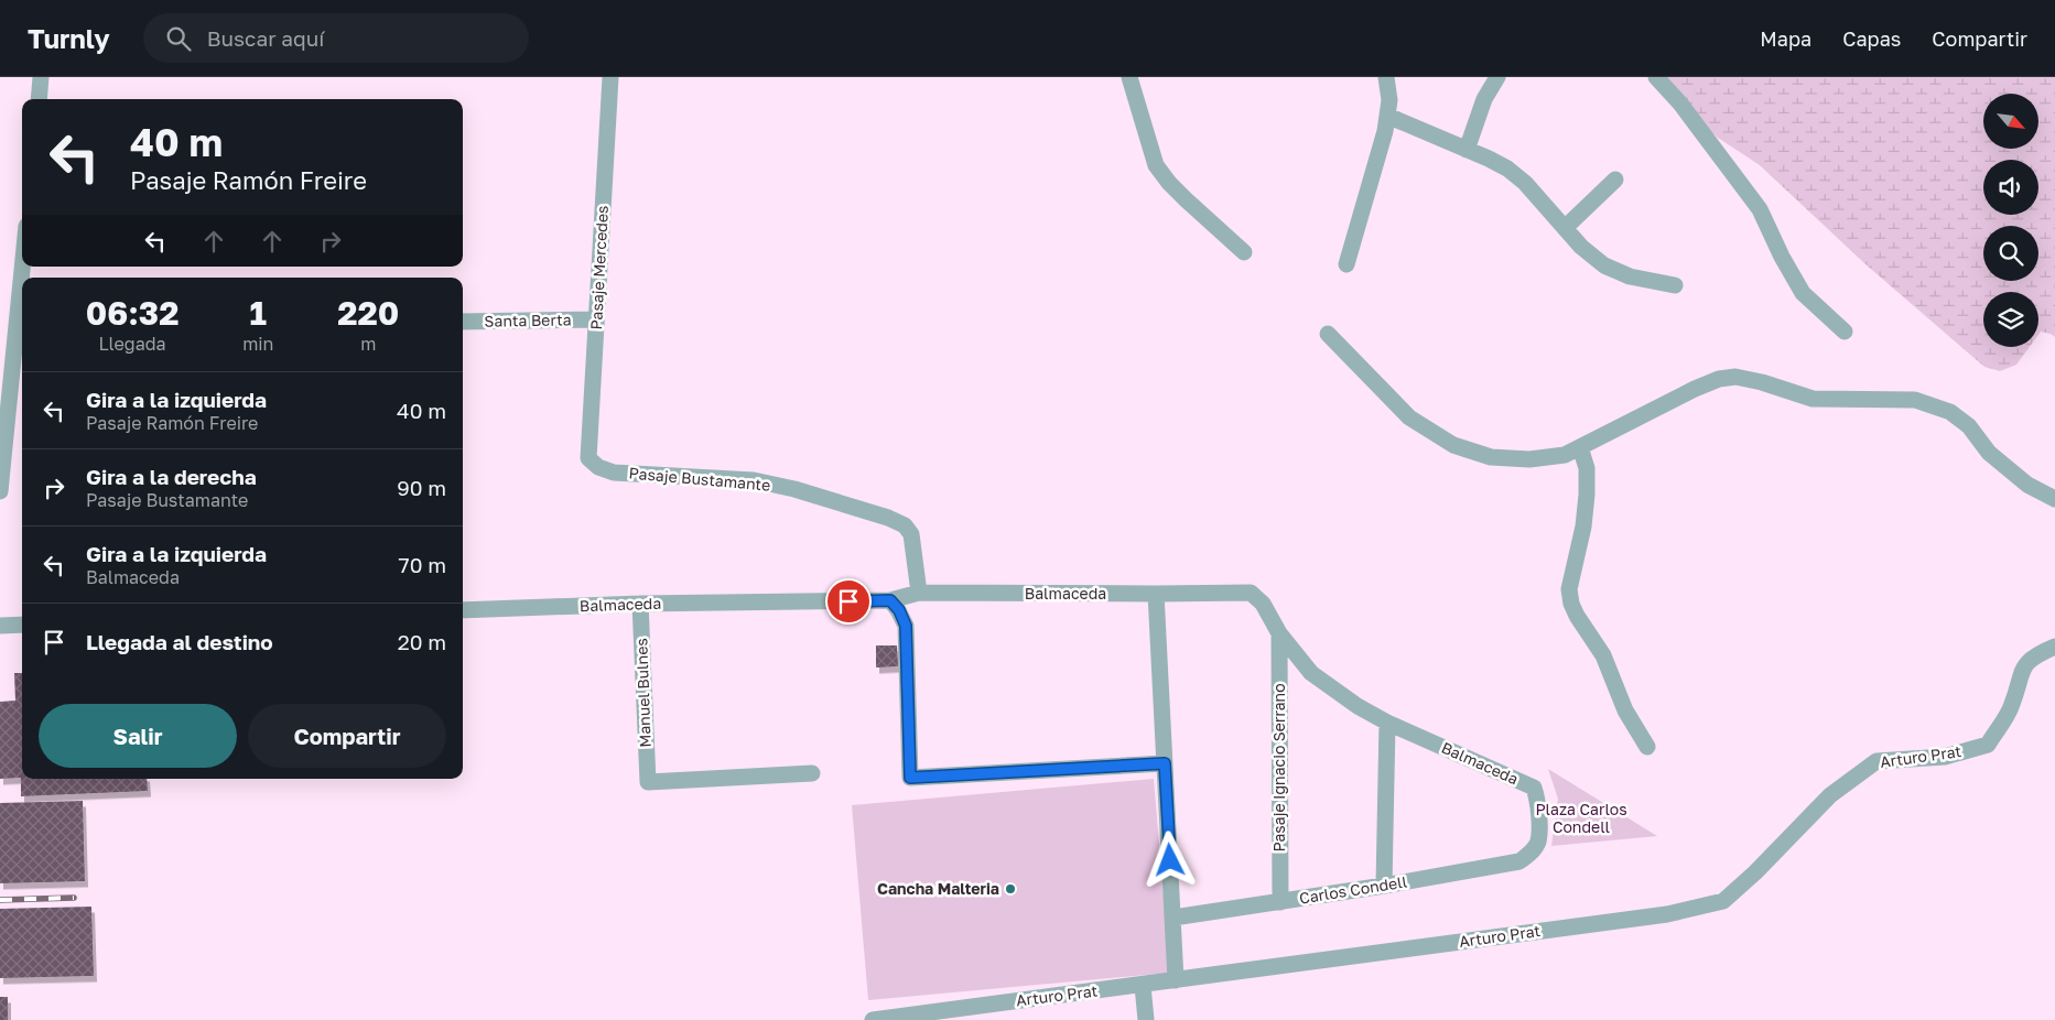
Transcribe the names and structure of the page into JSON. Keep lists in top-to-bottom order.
{
  "streets": {
    "street": [
      "Pasaje Mercedes",
      "Santa Berta",
      "Pasaje Bustamante",
      "Balmaceda",
      "Manuel Bulnes",
      "Arturo Prat",
      "Pasaje Ignacio Serrano",
      "Carlos Condell"
    ]
  },
  "crossings": [
    ["Pasaje Mercedes", "Santa Berta"],
    ["Pasaje Mercedes", "Pasaje Bustamante"],
    ["Pasaje Bustamante", "Balmaceda"],
    ["Balmaceda", "Manuel Bulnes"],
    ["Balmaceda", "Pasaje Ignacio Serrano"],
    ["Balmaceda", "Carlos Condell"],
    ["Pasaje Ignacio Serrano", "Carlos Condell"]
  ],
  "parks": ["Plaza Carlos Condell"],
  "places": ["Cancha Malteria"],
  "north": "bottom right",
  "page": {
    "header": "Turnly",
    "search": "Buscar aquí",
    "nav": ["Mapa", "Capas", "Compartir"],
    "turn": ["40 m", "Pasaje Ramón Freire"],
    "eta": [
      "06:32",
      "Llegada",
      "1",
      "min",
      "220",
      "m"
    ],
    "list": [
      {
        "name": "Gira a la izquierda",
        "note": "Pasaje Ramón Freire",
        "value": "40 m"
      },
      {
        "name": "Gira a la derecha",
        "note": "Pasaje Bustamante",
        "value": "90 m"
      },
      {
        "name": "Gira a la izquierda",
        "note": "Balmaceda",
        "value": "70 m"
      },
      {
        "name": "Llegada al destino",
        "value": "20 m"
      }
    ],
    "buttons": ["Salir", "Compartir"]
  }
}
